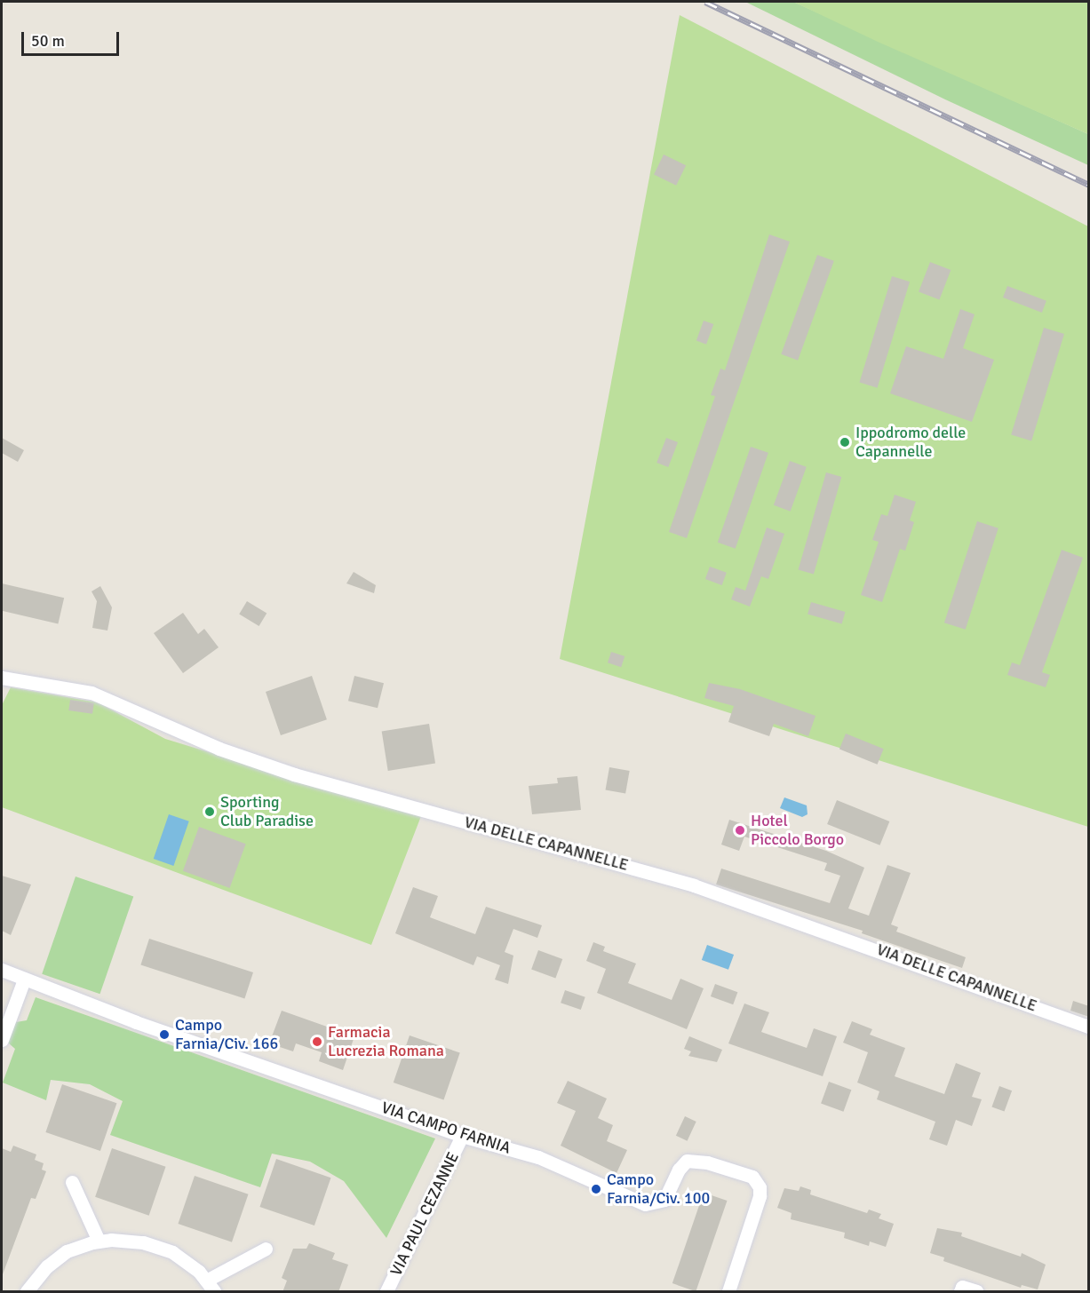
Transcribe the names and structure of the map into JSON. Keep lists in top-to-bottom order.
{
  "streets": {
    "street": ["VIA DELLE CAPANNELLE", "VIA CAMPO FARNIA", "VIA PAUL CEZANNE"]
  },
  "crossings": [
    ["VIA CAMPO FARNIA", "VIA PAUL CEZANNE"]
  ],
  "places": [
    "Ippodromo delle Capannelle",
    "Sporting Club Paradise",
    "Hotel Piccolo Borgo",
    "Campo Farnia/Civ. 166",
    "Farmacia Lucrezia Romana",
    "Campo Farnia/Civ. 100"
  ],
  "scale_bar": "50 m"
}
